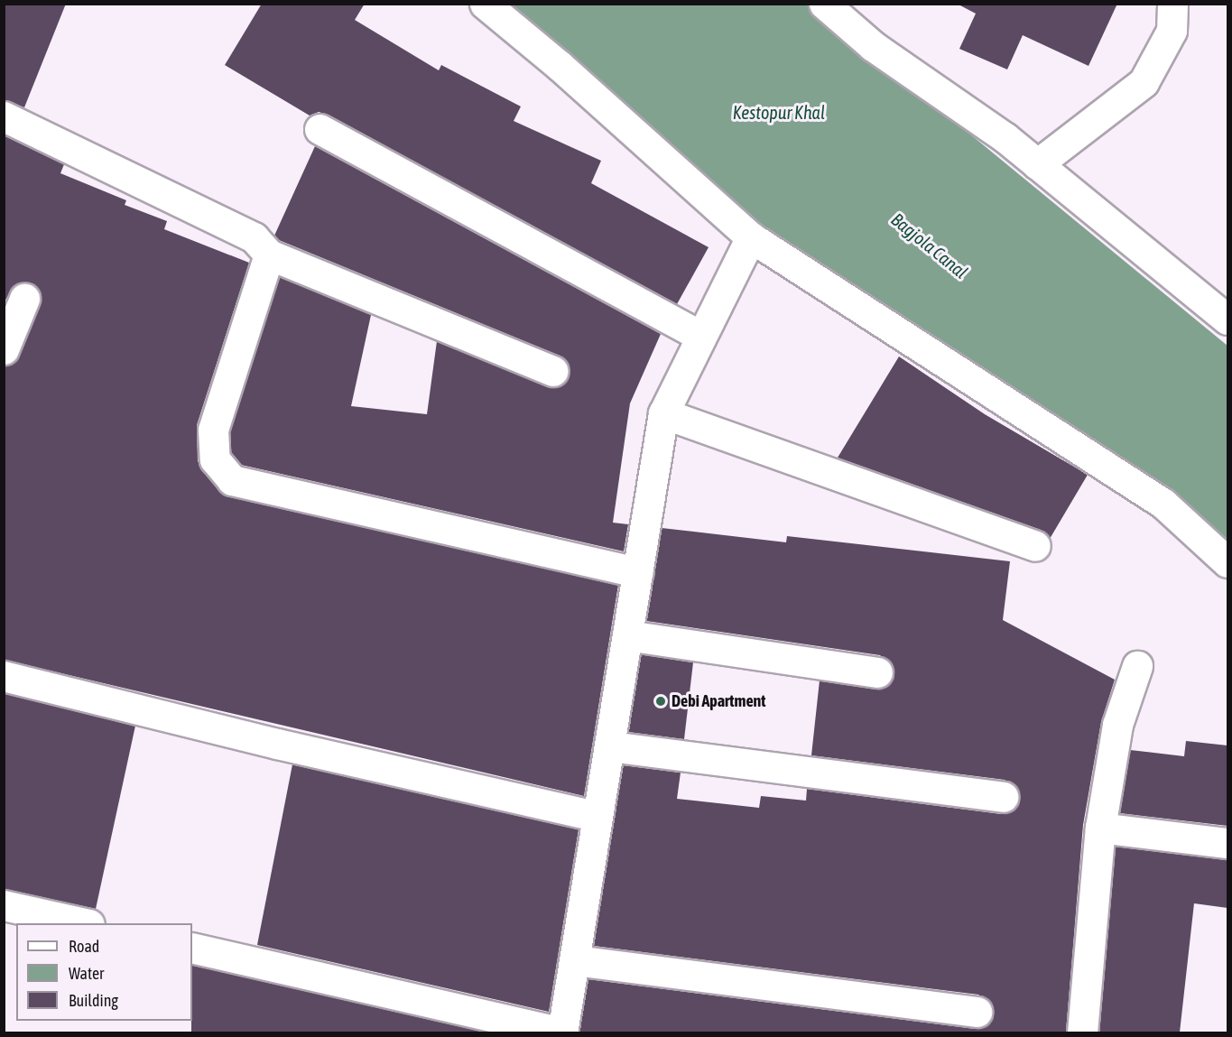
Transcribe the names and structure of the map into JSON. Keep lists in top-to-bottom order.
{
  "water": ["Kestopur Khal", "Bagjola Canal"],
  "places": ["Debi Apartment"],
  "legend": ["Road", "Water", "Building"]
}
